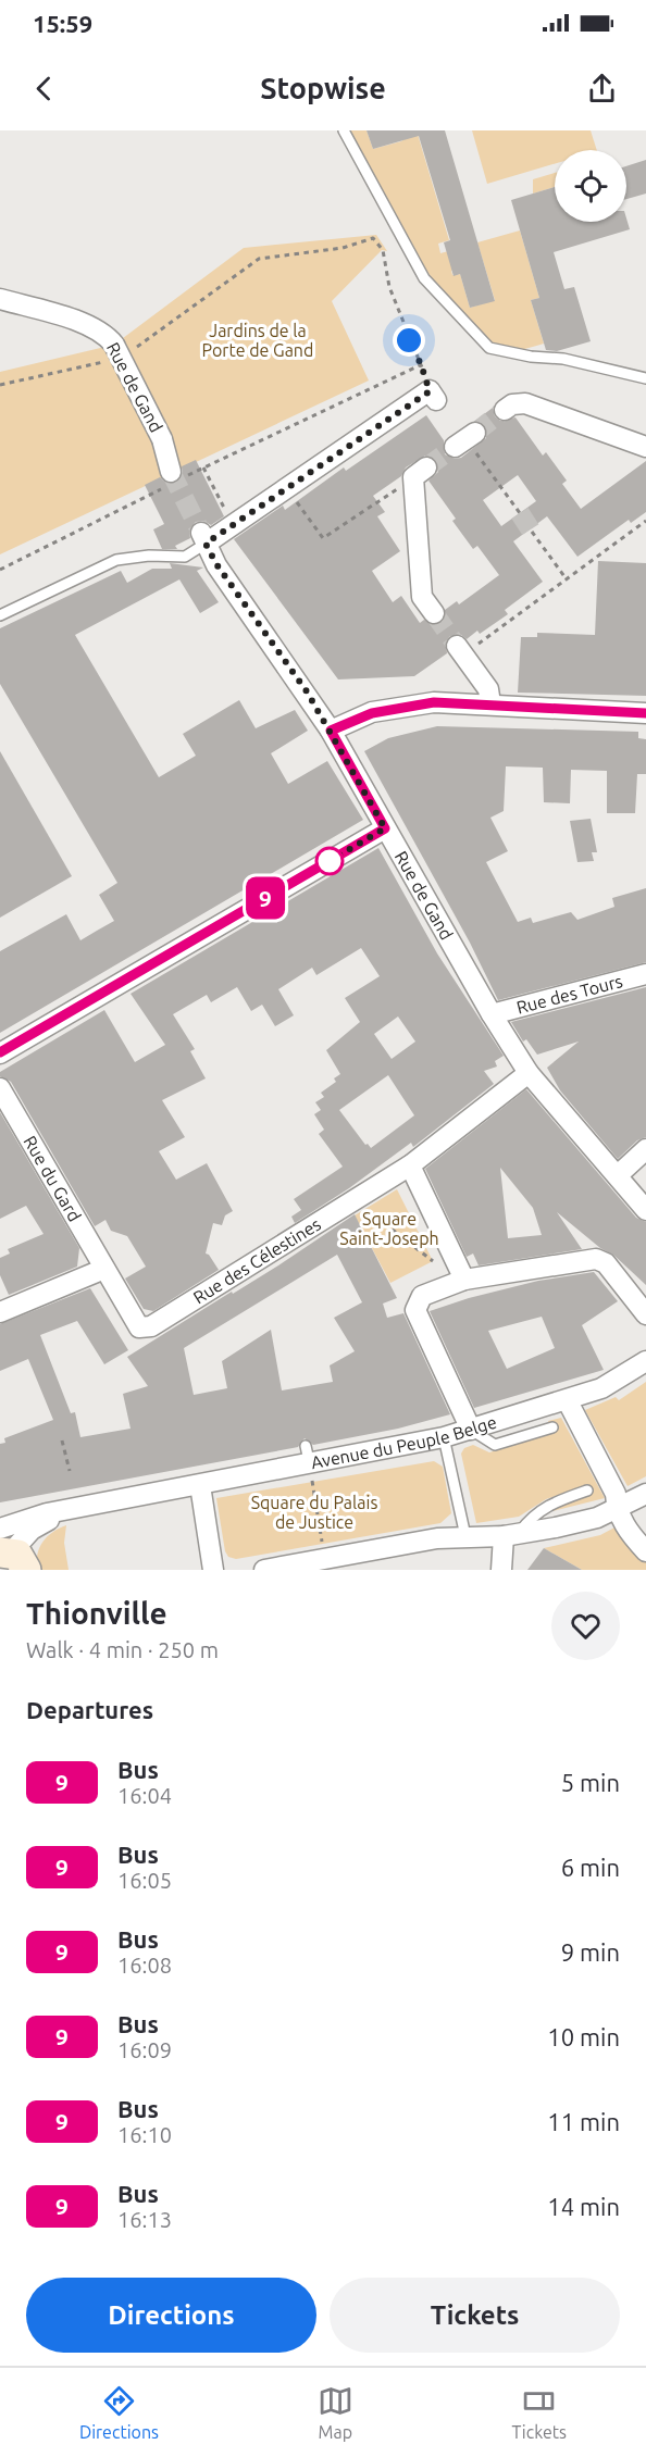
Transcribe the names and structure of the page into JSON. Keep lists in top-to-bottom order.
{
  "streets": {
    "street": [
      "Rue de Gand",
      "Rue des Tours",
      "Rue du Gard",
      "Rue des Célestines",
      "Avenue du Peuple Belge"
    ]
  },
  "crossings": [
    ["Rue de Gand", "Rue des Tours"],
    ["Rue de Gand", "Rue des Célestines"],
    ["Rue du Gard", "Rue des Célestines"]
  ],
  "parks": ["Jardins de la Porte de Gand", "Square Saint-Joseph", "Square du Palais de Justice"],
  "lines": ["bus line 9"],
  "page": {
    "status": "15:59",
    "header": "Stopwise",
    "on_map": "9",
    "heading": [
      ["Thionville", "Walk · 4 min · 250 m"],
      "Departures"
    ],
    "list": [
      {
        "mark": "9",
        "name": "Bus",
        "note": "16:04",
        "value": "5 min"
      },
      {
        "mark": "9",
        "name": "Bus",
        "note": "16:05",
        "value": "6 min"
      },
      {
        "mark": "9",
        "name": "Bus",
        "note": "16:08",
        "value": "9 min"
      },
      {
        "mark": "9",
        "name": "Bus",
        "note": "16:09",
        "value": "10 min"
      },
      {
        "mark": "9",
        "name": "Bus",
        "note": "16:10",
        "value": "11 min"
      },
      {
        "mark": "9",
        "name": "Bus",
        "note": "16:13",
        "value": "14 min"
      }
    ],
    "buttons": ["Directions", "Tickets"],
    "tabs": ["Directions", "Map", "Tickets"]
  }
}
